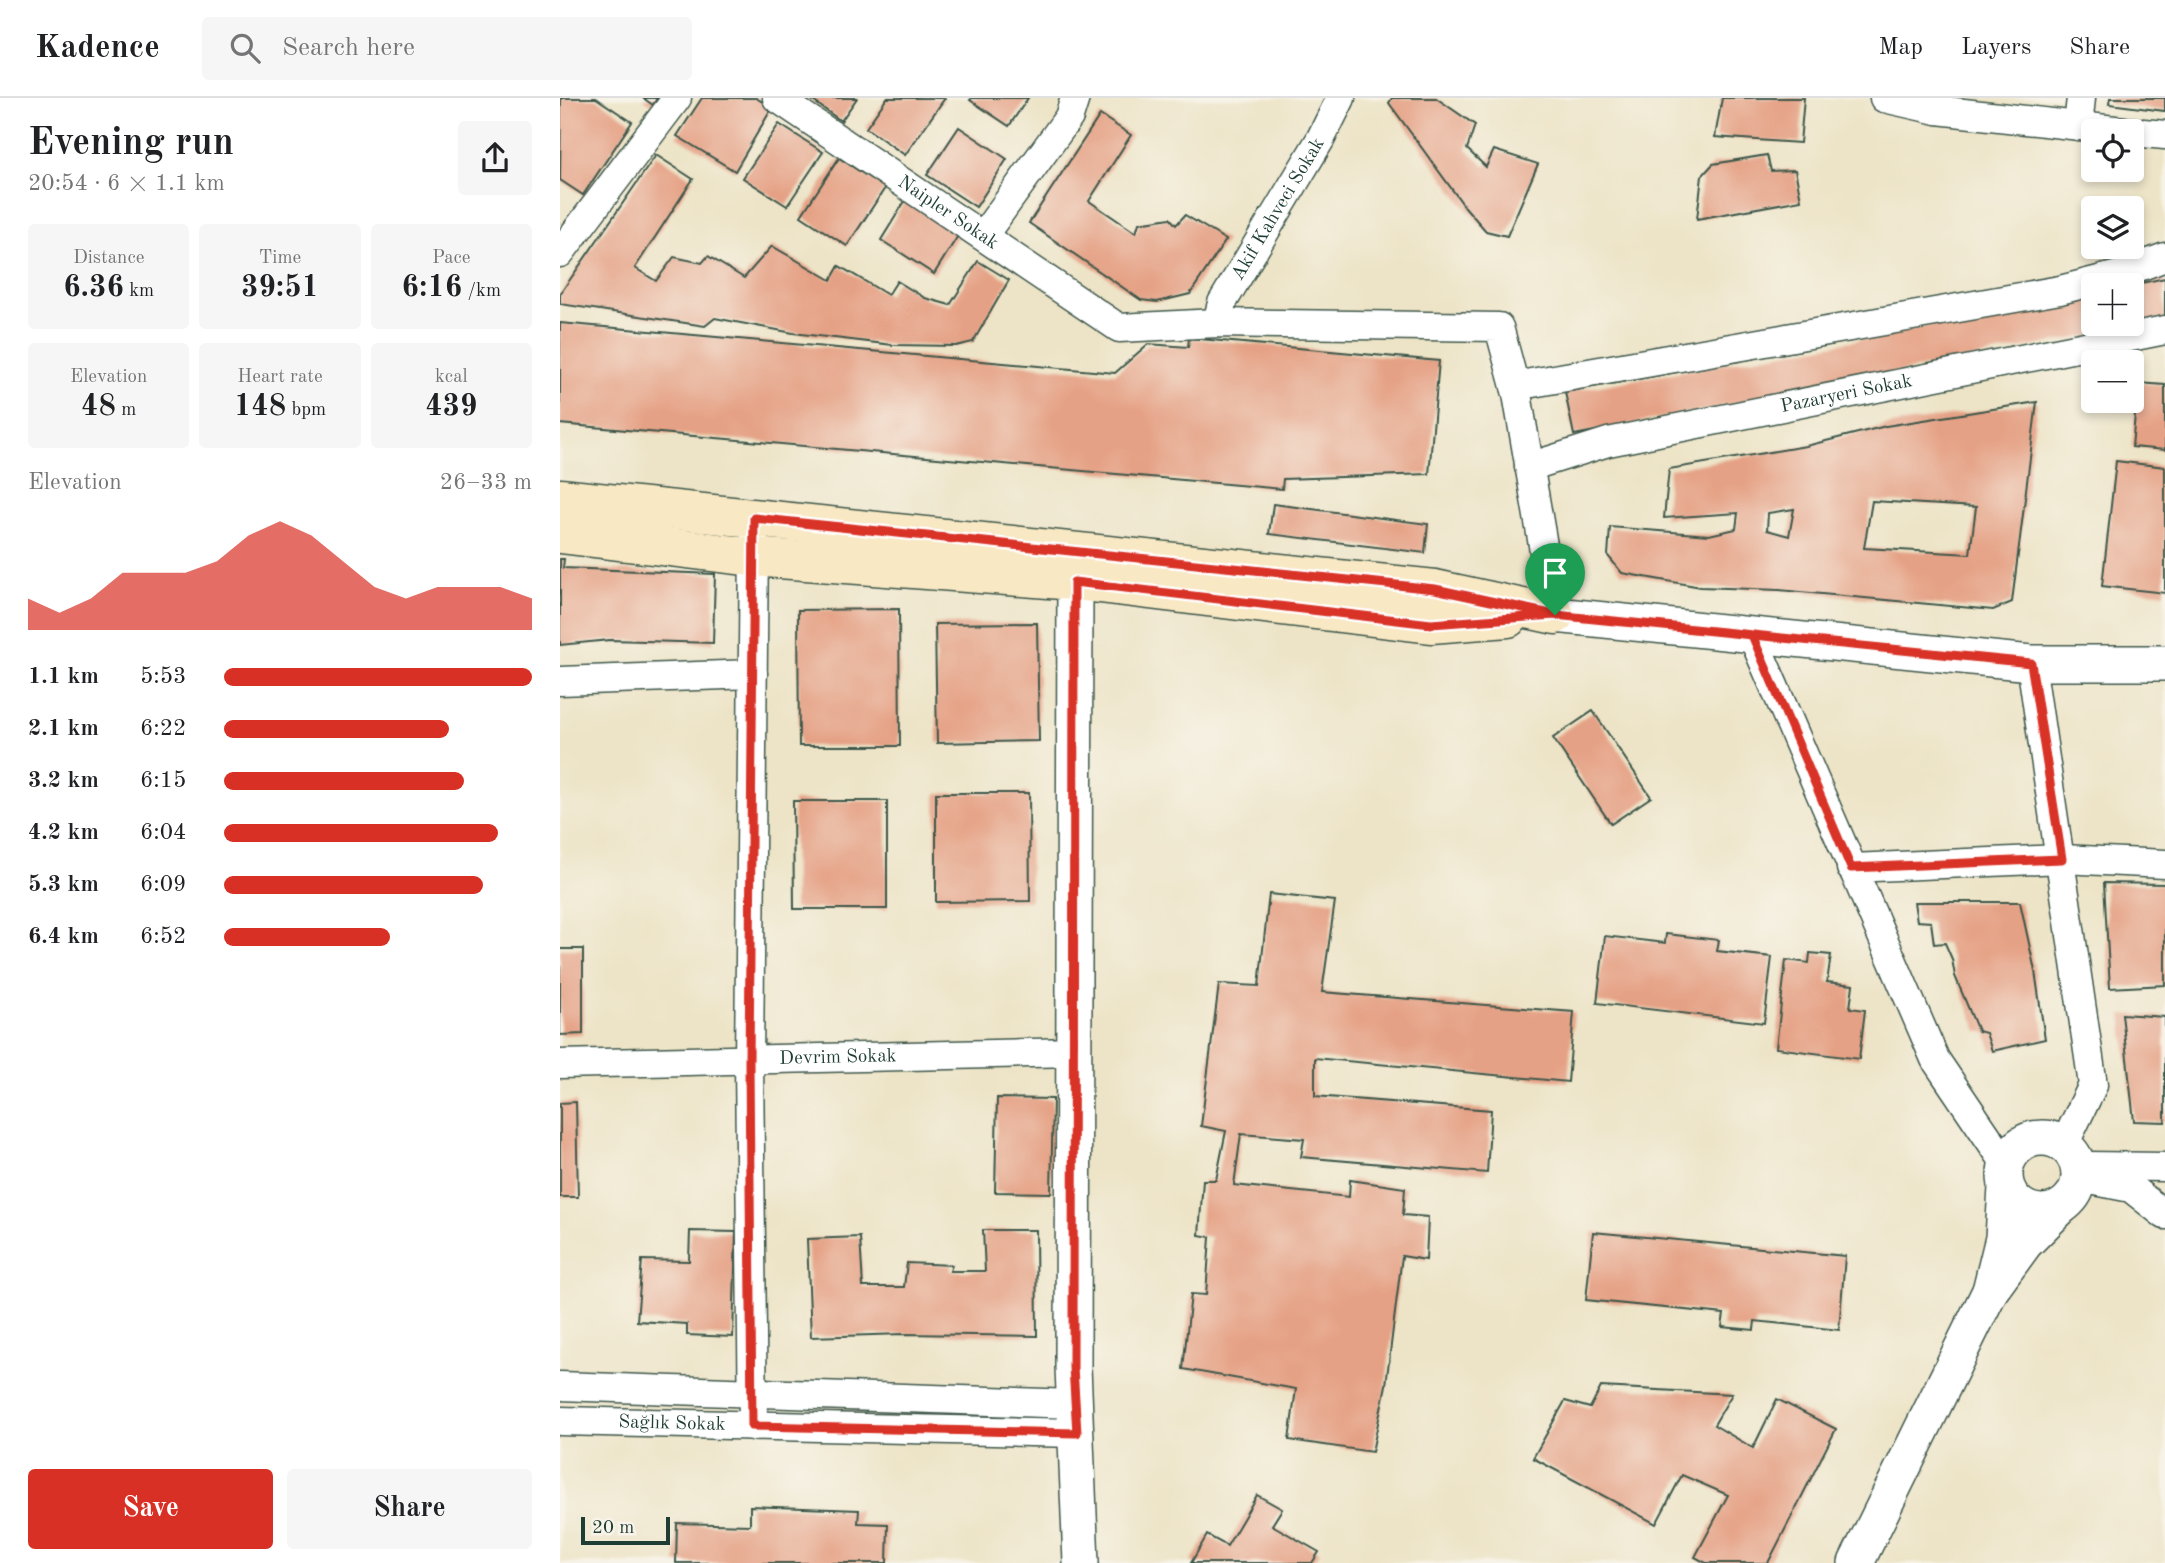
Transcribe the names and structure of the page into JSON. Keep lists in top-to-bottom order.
{
  "streets": {
    "street": [
      "Akif Kahveci Sokak",
      "Naipler Sokak",
      "Pazaryeri Sokak",
      "Devrim Sokak",
      "Sağlık Sokak"
    ]
  },
  "crossings": [
    ["Akif Kahveci Sokak", "Naipler Sokak"]
  ],
  "scale_bar": "20 m",
  "page": {
    "header": "Kadence",
    "search": "Search here",
    "nav": ["Map", "Layers", "Share"],
    "heading": ["Evening run", "20:54 · 6 × 1.1 km"],
    "map_buttons": ["+", "−"],
    "stats": [
      ["Distance", "6.36 km"],
      ["Time", "39:51"],
      ["Pace", "6:16 /km"],
      ["Elevation", "48 m"],
      ["Heart rate", "148 bpm"],
      ["kcal", "439"]
    ],
    "chart": ["Elevation", "26–33 m"],
    "list": [
      {
        "name": "1.1 km",
        "note": "5:53"
      },
      {
        "name": "2.1 km",
        "note": "6:22"
      },
      {
        "name": "3.2 km",
        "note": "6:15"
      },
      {
        "name": "4.2 km",
        "note": "6:04"
      },
      {
        "name": "5.3 km",
        "note": "6:09"
      },
      {
        "name": "6.4 km",
        "note": "6:52"
      }
    ],
    "buttons": ["Save", "Share"],
    "scale": "20 m"
  }
}
